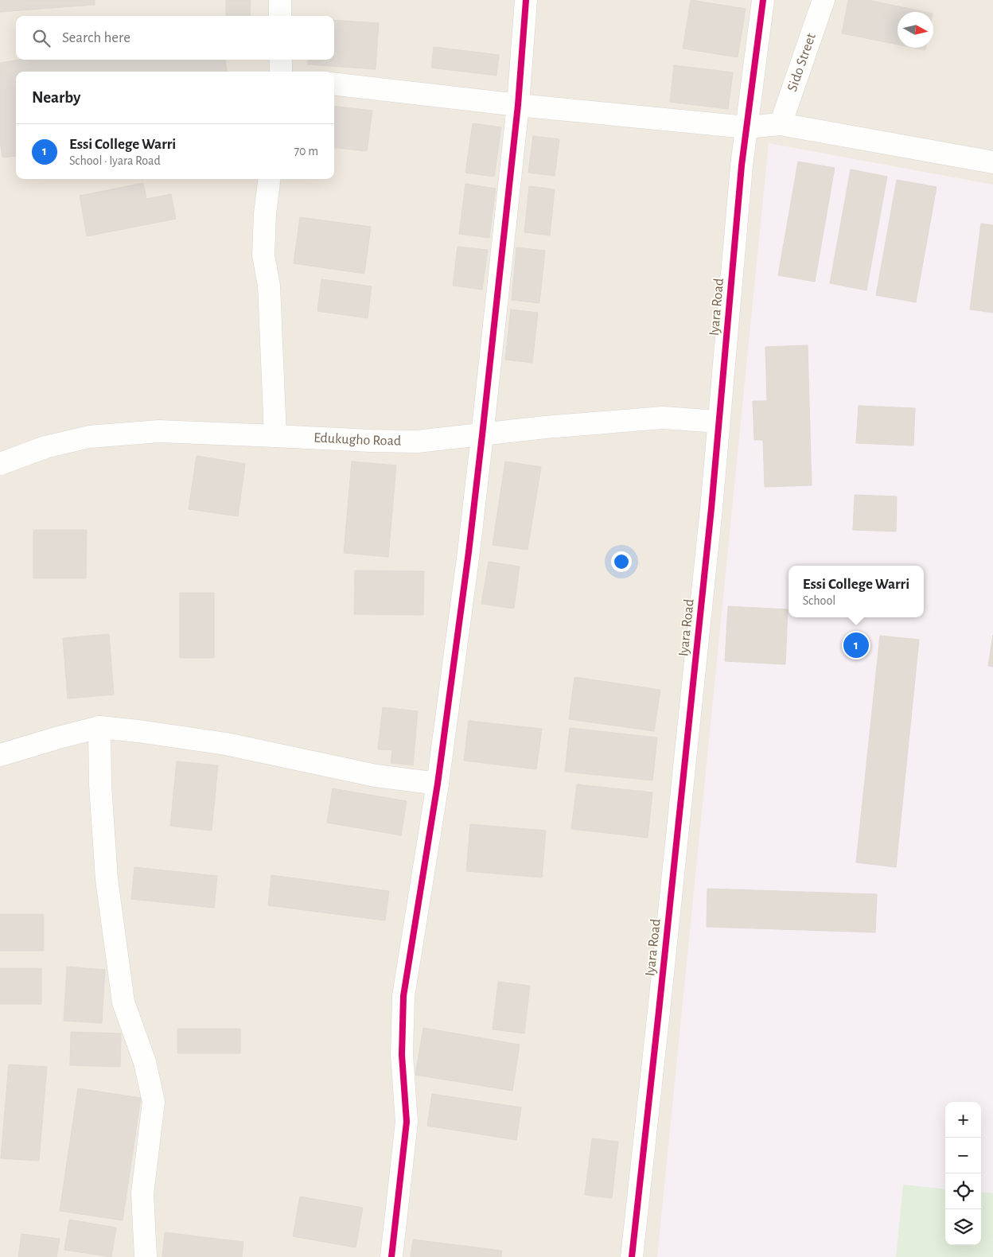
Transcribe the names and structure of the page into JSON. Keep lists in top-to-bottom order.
{
  "streets": {
    "street": ["Sido Street", "Iyara Road", "Edukugho Road"]
  },
  "crossings": [
    ["Iyara Road", "Edukugho Road"]
  ],
  "north": "right",
  "page": {
    "search": "Search here",
    "heading": "Nearby",
    "list": [
      {
        "mark": "1",
        "name": "Essi College Warri",
        "note": "School · Iyara Road",
        "value": "70 m"
      }
    ],
    "popup": ["Essi College Warri", "School"],
    "pins": "1",
    "map_buttons": ["+", "−"]
  }
}
